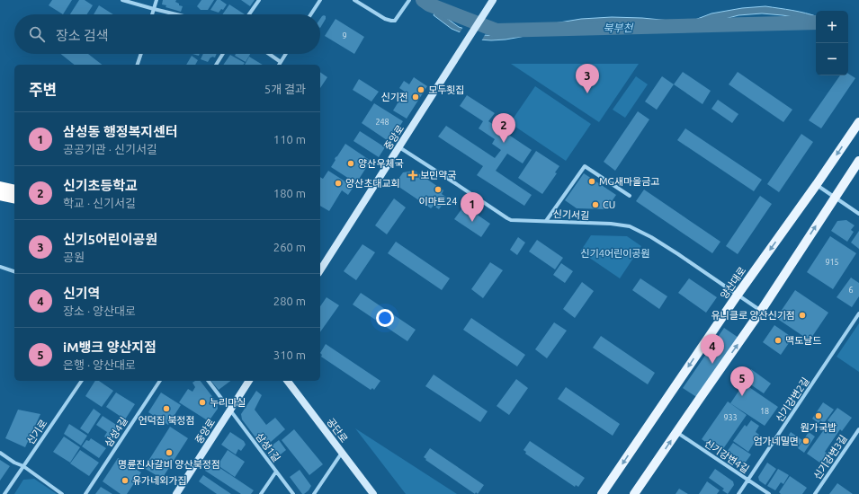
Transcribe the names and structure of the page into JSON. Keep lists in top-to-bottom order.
{
  "streets": {
    "main road": ["양산대로"],
    "street": [
      "중앙로",
      "신기서길",
      "신기강변2길",
      "공단로",
      "신기로",
      "삼성4길",
      "삼성1길",
      "신기강변4길",
      "신기강변3길"
    ]
  },
  "crossings": [
    ["중앙로", "신기서길"],
    ["중앙로", "삼성1길"],
    ["신기서길", "양산대로"],
    ["신기강변2길", "신기강변4길"]
  ],
  "water": ["북부천"],
  "parks": ["신기4어린이공원"],
  "places": {
    "other": [
      "모두횟집",
      "신기전",
      "양산우체국",
      "MG새마을금고",
      "양산초대교회",
      "이마트24",
      "CU",
      "유니클로 양산신기점",
      "맥도날드",
      "누리마실",
      "언덕집 북정점",
      "원가국밥",
      "엄가네밀면",
      "명륜진사갈비 양산북정점",
      "유가네외가집"
    ],
    "health": ["보민약국"]
  },
  "house_numbers": [
    "9",
    "248",
    "915",
    "6",
    "18",
    "933"
  ],
  "page": {
    "map_buttons": ["+", "−"],
    "search": "장소 검색",
    "pins": [
      "3",
      "2",
      "1",
      "4",
      "5"
    ],
    "heading": ["주변", "5개 결과"],
    "list": [
      {
        "mark": "1",
        "name": "삼성동 행정복지센터",
        "note": "공공기관 · 신기서길",
        "value": "110 m"
      },
      {
        "mark": "2",
        "name": "신기초등학교",
        "note": "학교 · 신기서길",
        "value": "180 m"
      },
      {
        "mark": "3",
        "name": "신기5어린이공원",
        "note": "공원",
        "value": "260 m"
      },
      {
        "mark": "4",
        "name": "신기역",
        "note": "장소 · 양산대로",
        "value": "280 m"
      },
      {
        "mark": "5",
        "name": "iM뱅크 양산지점",
        "note": "은행 · 양산대로",
        "value": "310 m"
      }
    ]
  }
}
